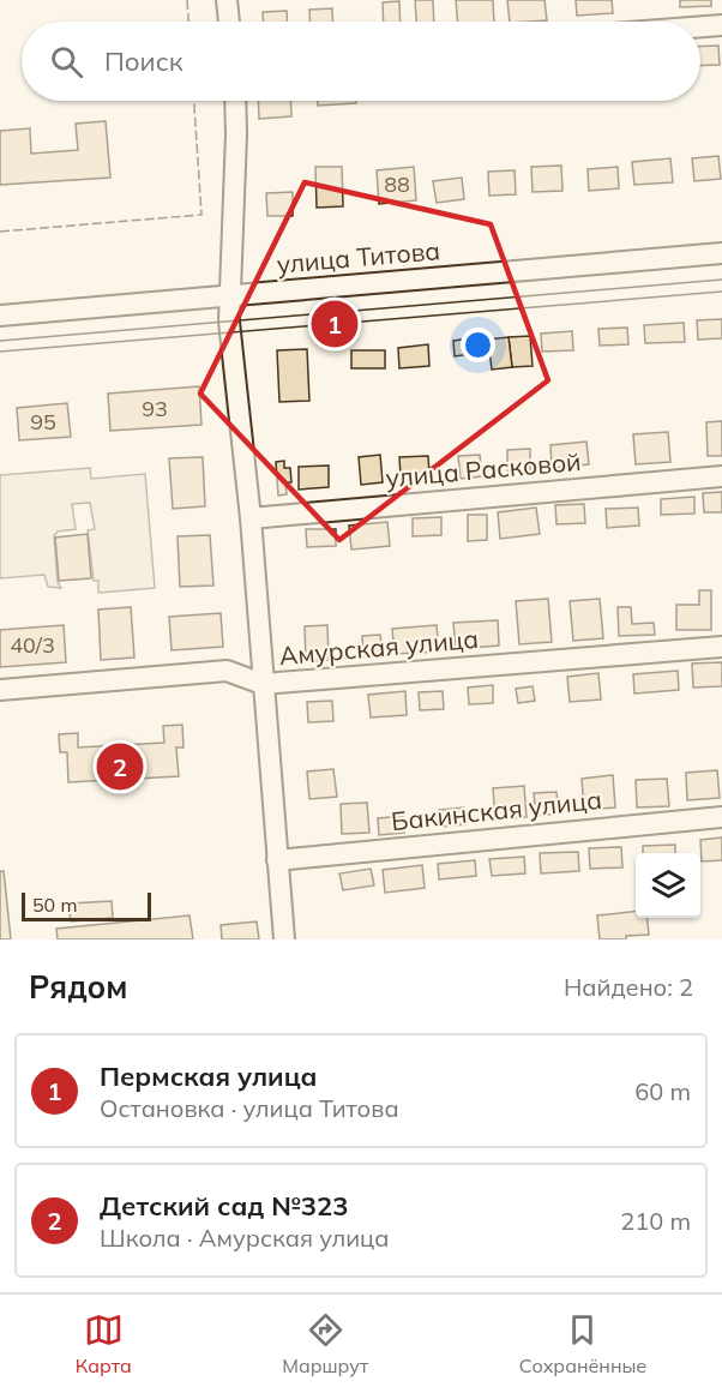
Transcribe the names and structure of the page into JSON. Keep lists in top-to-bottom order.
{
  "streets": {
    "street": [
      "улица Титова",
      "улица Расковой",
      "Амурская улица",
      "Бакинская улица"
    ]
  },
  "house_numbers": [
    "88",
    "93",
    "95",
    "40/3"
  ],
  "scale_bar": "50 m",
  "page": {
    "search": "Поиск",
    "pins": ["1", "2"],
    "scale": "50 m",
    "heading": ["Рядом", "Найдено: 2"],
    "list": [
      {
        "mark": "1",
        "name": "Пермская улица",
        "note": "Остановка · улица Титова",
        "value": "60 m"
      },
      {
        "mark": "2",
        "name": "Детский сад №323",
        "note": "Школа · Амурская улица",
        "value": "210 m"
      }
    ],
    "nav": ["Карта", "Маршрут", "Сохранённые"]
  }
}
